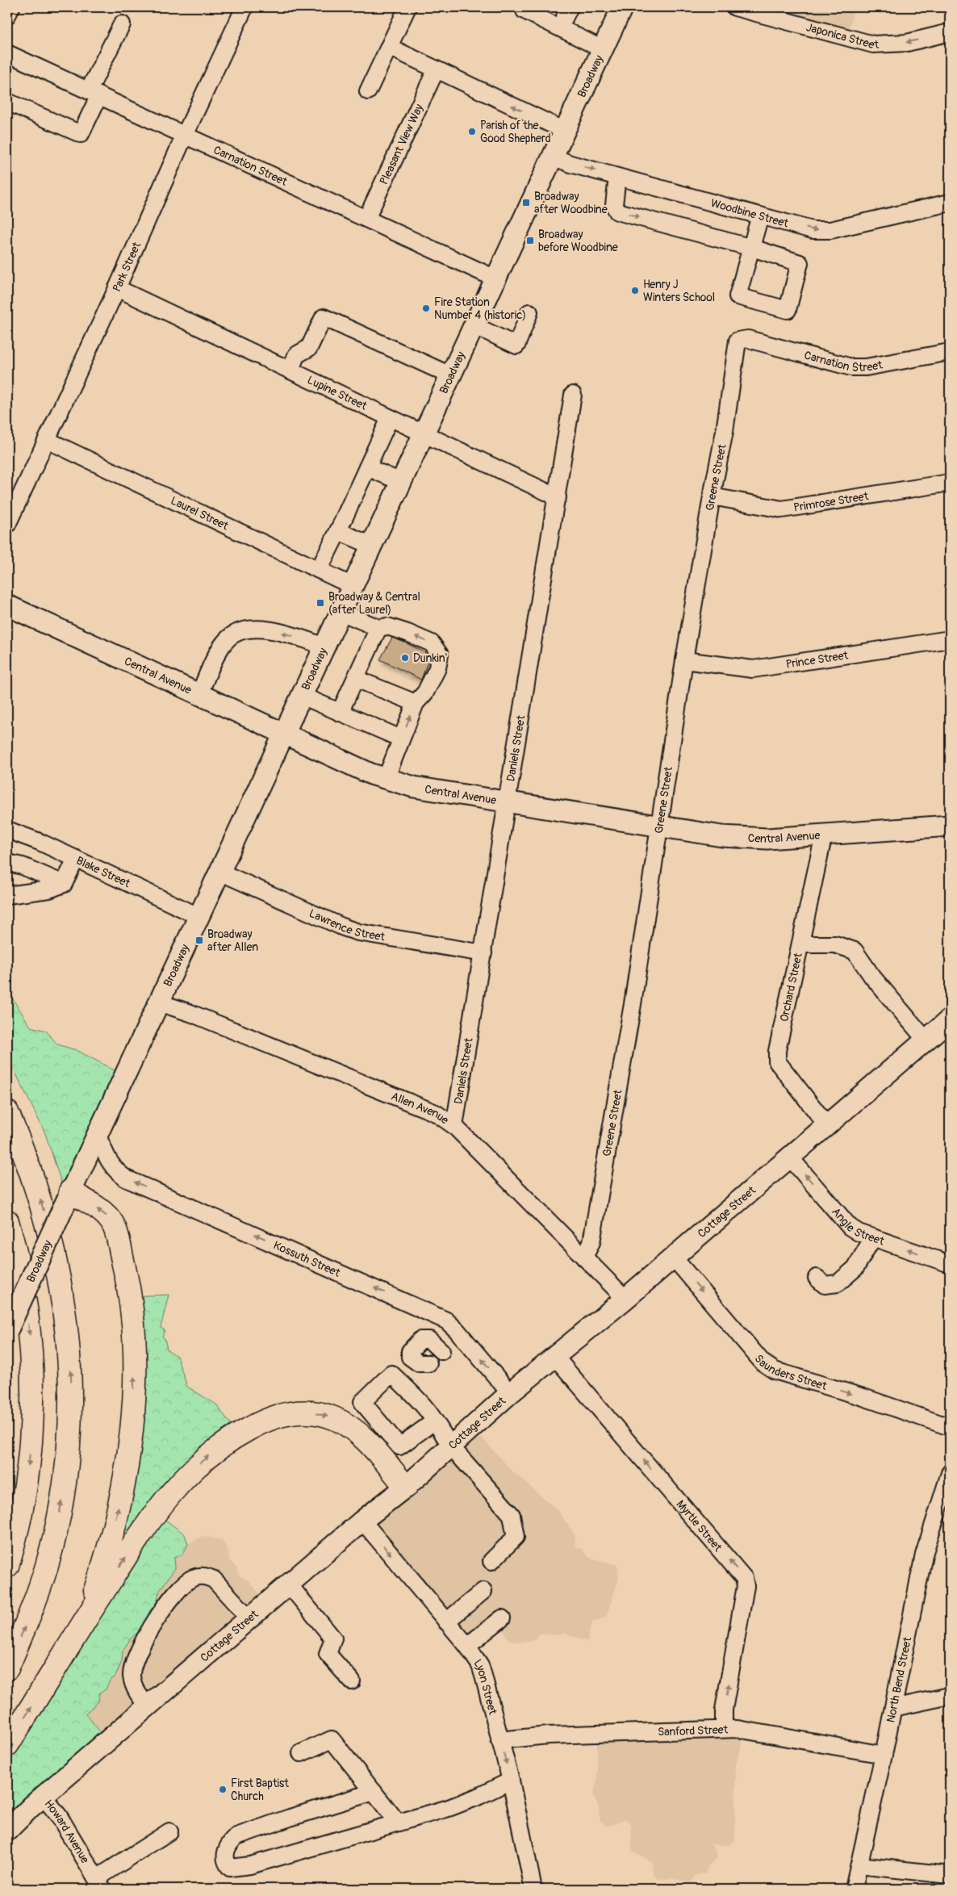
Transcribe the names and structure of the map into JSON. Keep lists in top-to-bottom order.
{
  "streets": {
    "main road": ["Broadway", "Central Avenue", "Cottage Street"],
    "street": [
      "Japonica Street",
      "Pleasant View Way",
      "Carnation Street",
      "Woodbine Street",
      "Park Street",
      "Lupine Street",
      "Greene Street",
      "Primrose Street",
      "Laurel Street",
      "Prince Street",
      "Daniels Street",
      "Blake Street",
      "Lawrence Street",
      "Orchard Street",
      "Allen Avenue",
      "Angle Street",
      "Kossuth Street",
      "Saunders Street",
      "Myrtle Street",
      "North Bend Street",
      "Lyon Street",
      "Sanford Street",
      "Howard Avenue"
    ]
  },
  "crossings": [
    ["Broadway", "Carnation Street"],
    ["Broadway", "Woodbine Street"],
    ["Broadway", "Lupine Street"],
    ["Broadway", "Laurel Street"],
    ["Broadway", "Central Avenue"],
    ["Broadway", "Blake Street"],
    ["Broadway", "Lawrence Street"],
    ["Broadway", "Allen Avenue"],
    ["Broadway", "Kossuth Street"],
    ["Pleasant View Way", "Carnation Street"],
    ["Carnation Street", "Park Street"],
    ["Carnation Street", "Greene Street"],
    ["Park Street", "Lupine Street"],
    ["Park Street", "Laurel Street"],
    ["Lupine Street", "Daniels Street"],
    ["Greene Street", "Primrose Street"],
    ["Greene Street", "Prince Street"],
    ["Greene Street", "Central Avenue"],
    ["Greene Street", "Allen Avenue"],
    ["Central Avenue", "Daniels Street"],
    ["Central Avenue", "Orchard Street"],
    ["Daniels Street", "Lawrence Street"],
    ["Daniels Street", "Allen Avenue"],
    ["Orchard Street", "Cottage Street"],
    ["Allen Avenue", "Cottage Street"],
    ["Cottage Street", "Angle Street"],
    ["Cottage Street", "Kossuth Street"],
    ["Cottage Street", "Saunders Street"],
    ["Cottage Street", "Myrtle Street"],
    ["Cottage Street", "Lyon Street"],
    ["Cottage Street", "Howard Avenue"],
    ["Myrtle Street", "Sanford Street"],
    ["North Bend Street", "Sanford Street"],
    ["Lyon Street", "Sanford Street"]
  ],
  "one_way": [
    "Japonica Street",
    "Woodbine Street",
    "Angle Street",
    "Kossuth Street",
    "Saunders Street",
    "Myrtle Street"
  ],
  "places": {
    "other": [
      "Parish of the Good Shepherd",
      "Henry J Winters School",
      "Fire Station Number 4 (historic)",
      "Dunkin'",
      "First Baptist Church"
    ],
    "transit": [
      "Broadway after Woodbine",
      "Broadway before Woodbine",
      "Broadway & Central (after Laurel)",
      "Broadway after Allen"
    ]
  }
}
